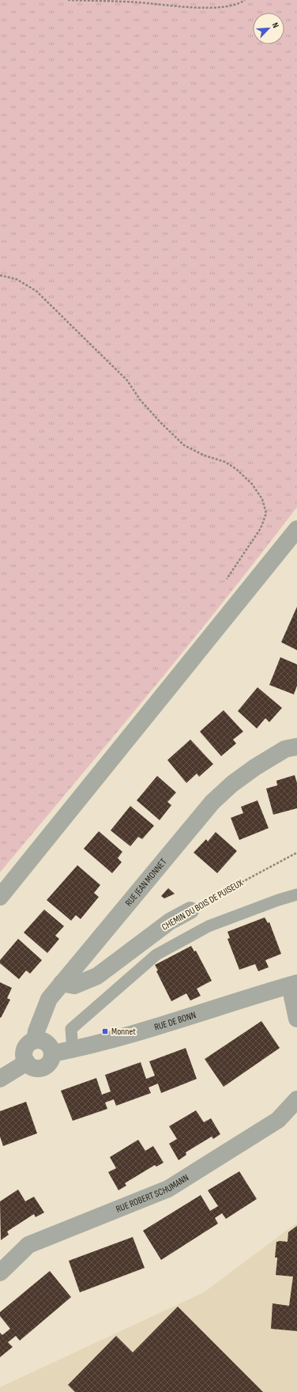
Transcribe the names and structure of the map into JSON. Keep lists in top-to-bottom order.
{
  "streets": {
    "street": [
      "RUE JEAN MONNET",
      "CHEMIN DU BOIS DE PUISEUX",
      "RUE DE BONN",
      "RUE ROBERT SCHUMANN"
    ]
  },
  "crossings": [
    ["RUE JEAN MONNET", "CHEMIN DU BOIS DE PUISEUX"],
    ["RUE JEAN MONNET", "RUE DE BONN"]
  ],
  "places": {
    "transit": ["Monnet"]
  },
  "north": "top right"
}
